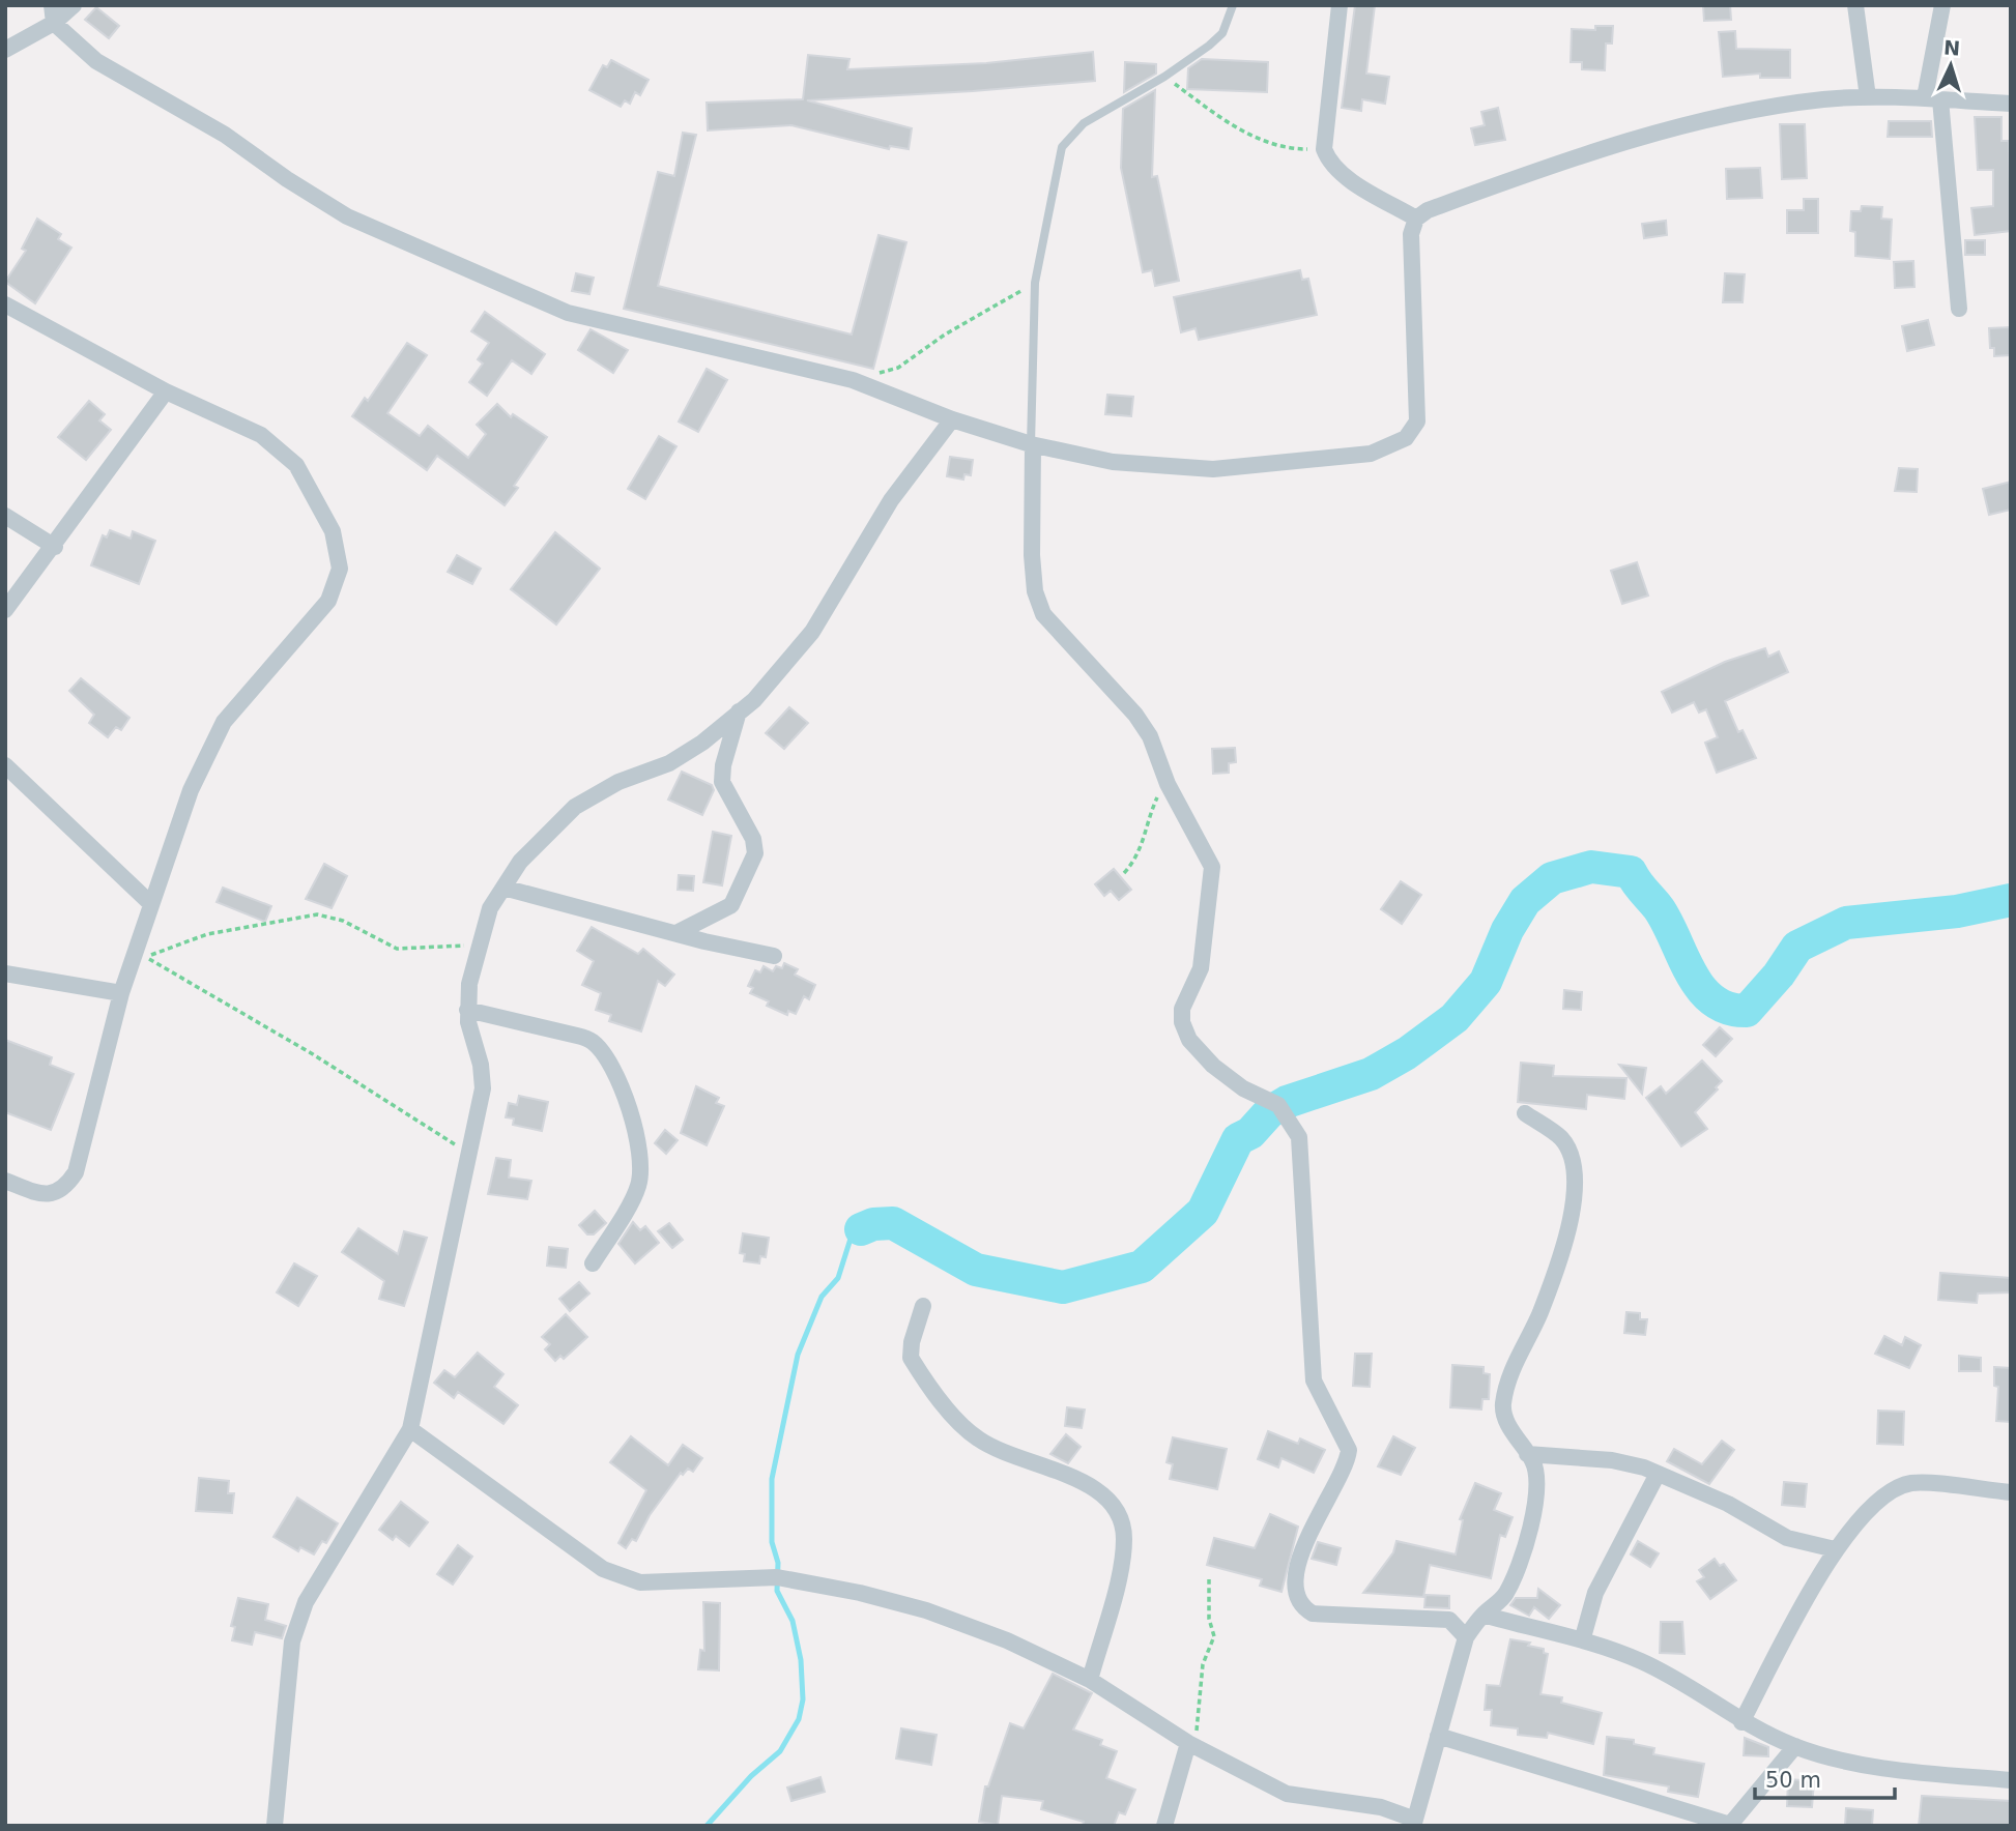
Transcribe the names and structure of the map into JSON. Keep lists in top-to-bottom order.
{
  "scale_bar": "50 m",
  "north": "top"
}
